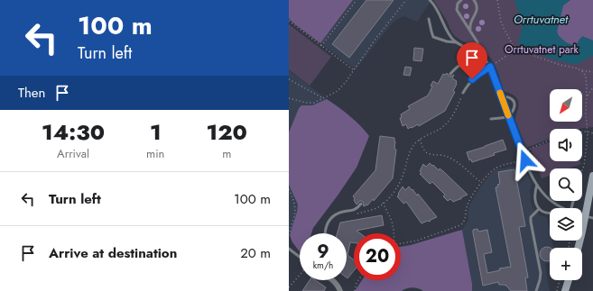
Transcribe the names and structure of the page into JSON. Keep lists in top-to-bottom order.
{
  "water": ["Orrtuvatnet"],
  "parks": ["Orrtuvatnet park"],
  "north": "bottom left",
  "page": {
    "turn": ["100 m", "Turn left"],
    "then": "Then",
    "map_buttons": "+",
    "eta": [
      "14:30",
      "Arrival",
      "1",
      "min",
      "120",
      "m"
    ],
    "list": [
      {
        "name": "Turn left",
        "value": "100 m"
      },
      {
        "name": "Arrive at destination",
        "value": "20 m"
      }
    ],
    "speed": "9 km/h",
    "limit": "20"
  }
}
